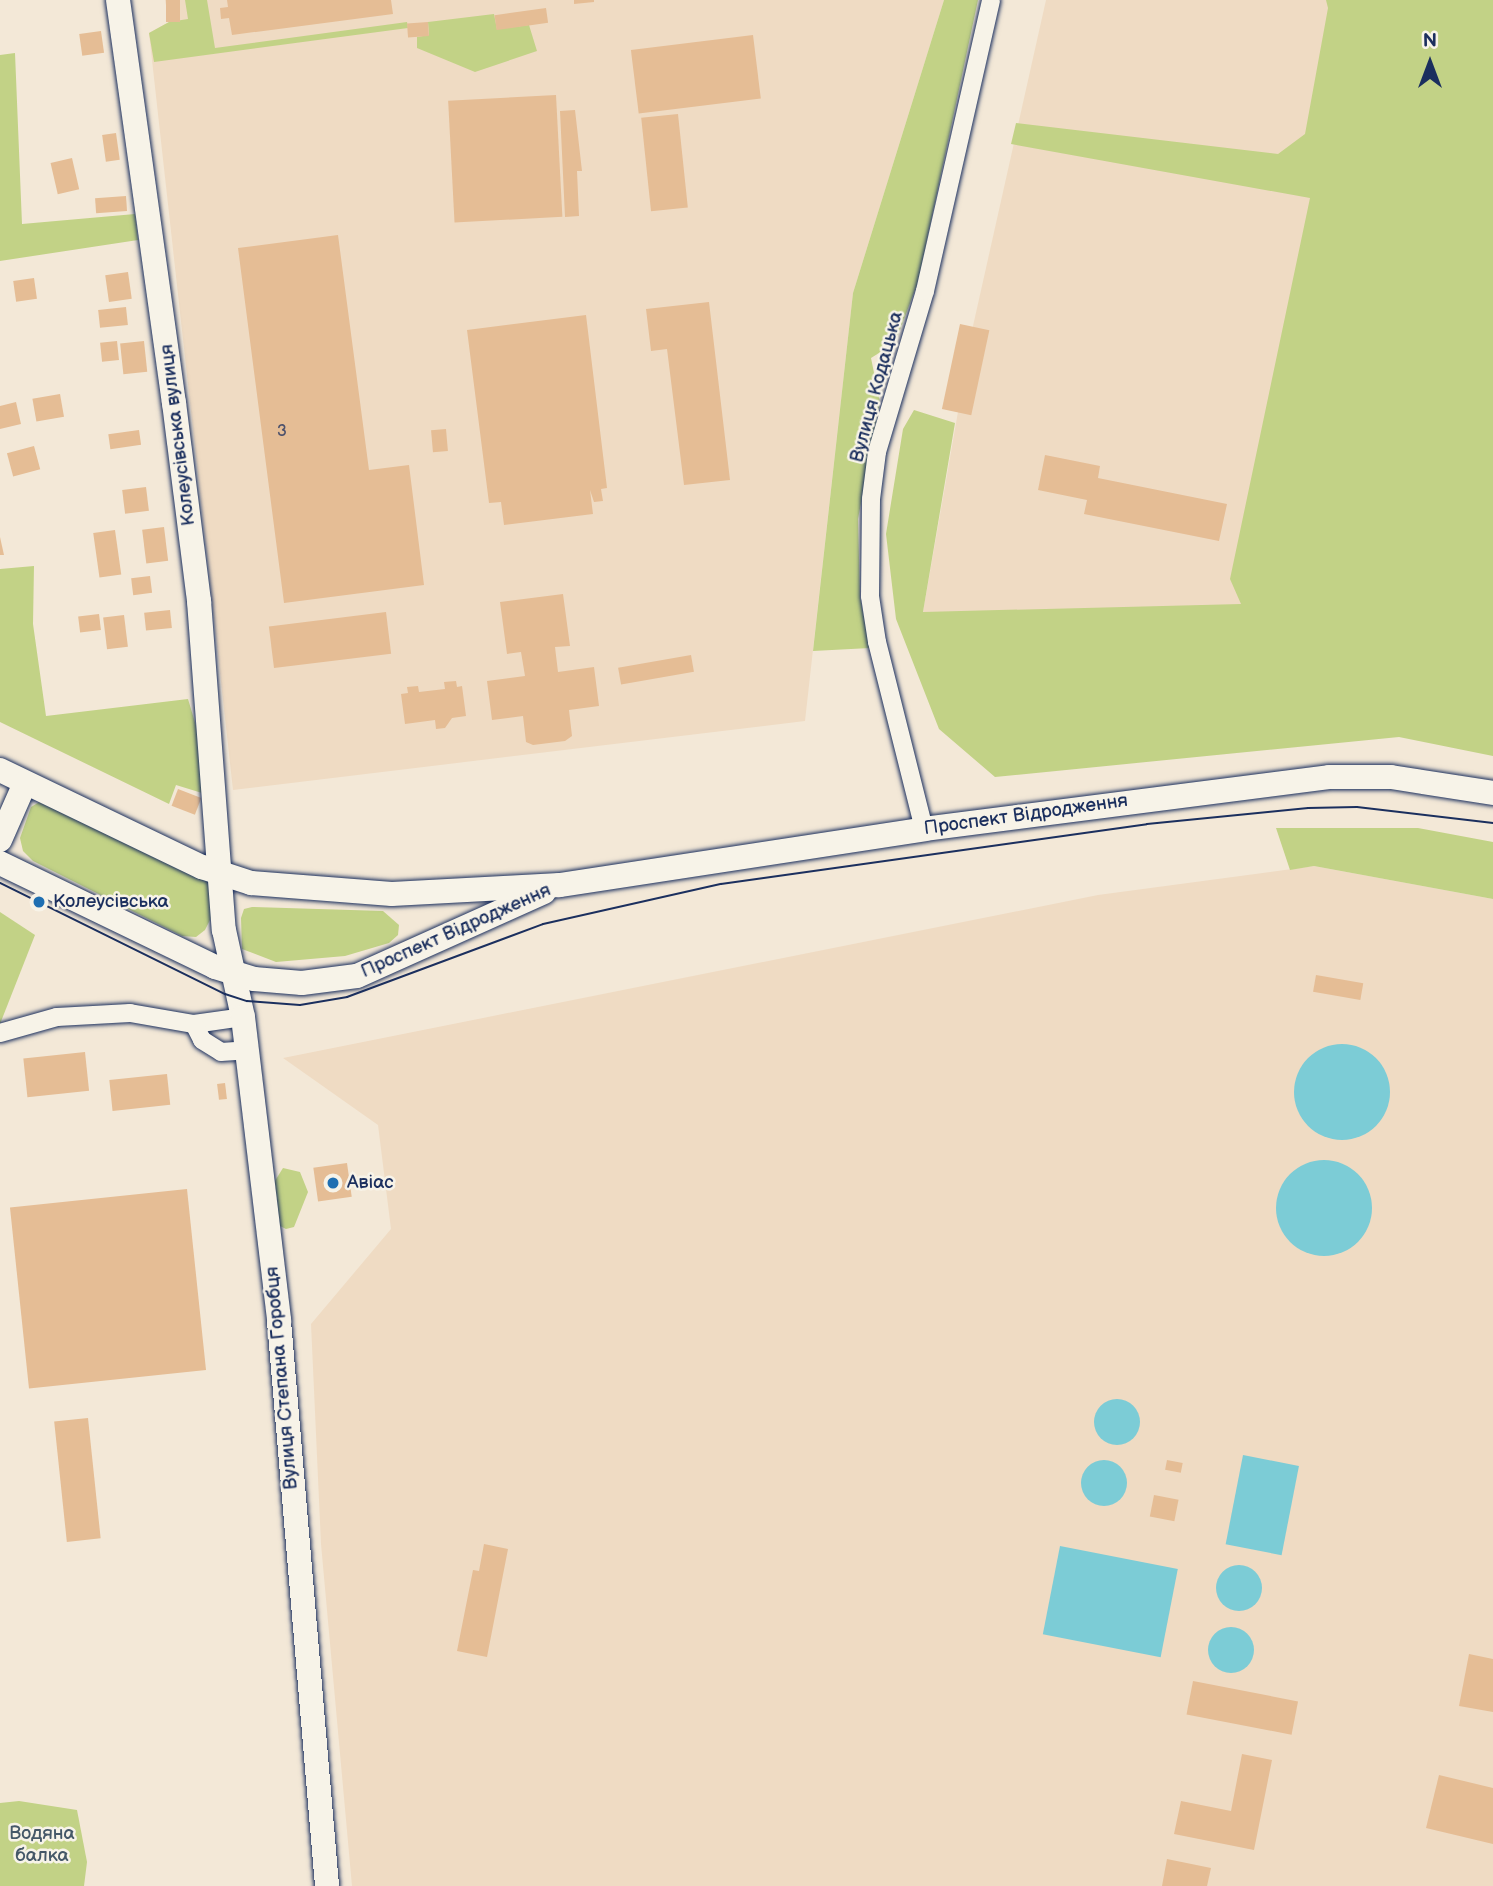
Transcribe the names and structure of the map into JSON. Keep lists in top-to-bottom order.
{
  "streets": {
    "street": [
      "Вулиця Кодацька",
      "Колеусівська вулиця",
      "Проспект Відродження",
      "Вулиця Степана Горобця"
    ]
  },
  "crossings": [
    ["Вулиця Кодацька", "Проспект Відродження"],
    ["Колеусівська вулиця", "Проспект Відродження"],
    ["Колеусівська вулиця", "Вулиця Степана Горобця"],
    ["Проспект Відродження", "Вулиця Степана Горобця"]
  ],
  "parks": ["Водяна балка"],
  "places": ["Колеусівська", "Авіас"],
  "house_numbers": ["3"],
  "north": "top"
}
